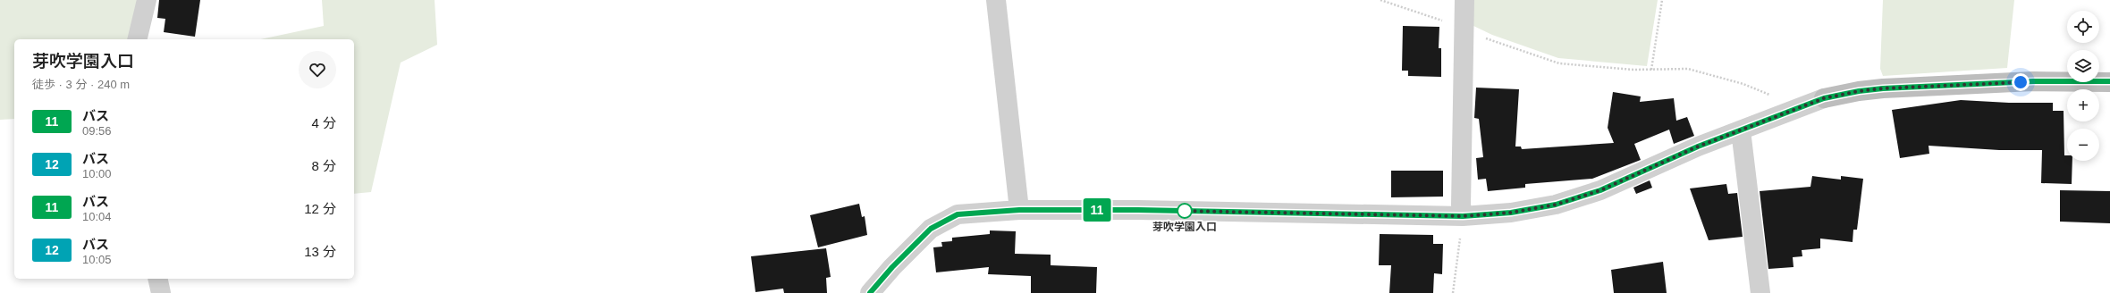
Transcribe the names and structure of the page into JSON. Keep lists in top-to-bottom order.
{
  "places": ["芽吹学園入口"],
  "lines": ["bus line 11"],
  "page": {
    "on_map": "11",
    "map_buttons": ["+", "−"],
    "heading": ["芽吹学園入口", "徒歩 · 3 分 · 240 m"],
    "list": [
      {
        "mark": "11",
        "name": "バス",
        "note": "09:56",
        "value": "4 分"
      },
      {
        "mark": "12",
        "name": "バス",
        "note": "10:00",
        "value": "8 分"
      },
      {
        "mark": "11",
        "name": "バス",
        "note": "10:04",
        "value": "12 分"
      },
      {
        "mark": "12",
        "name": "バス",
        "note": "10:05",
        "value": "13 分"
      }
    ]
  }
}
